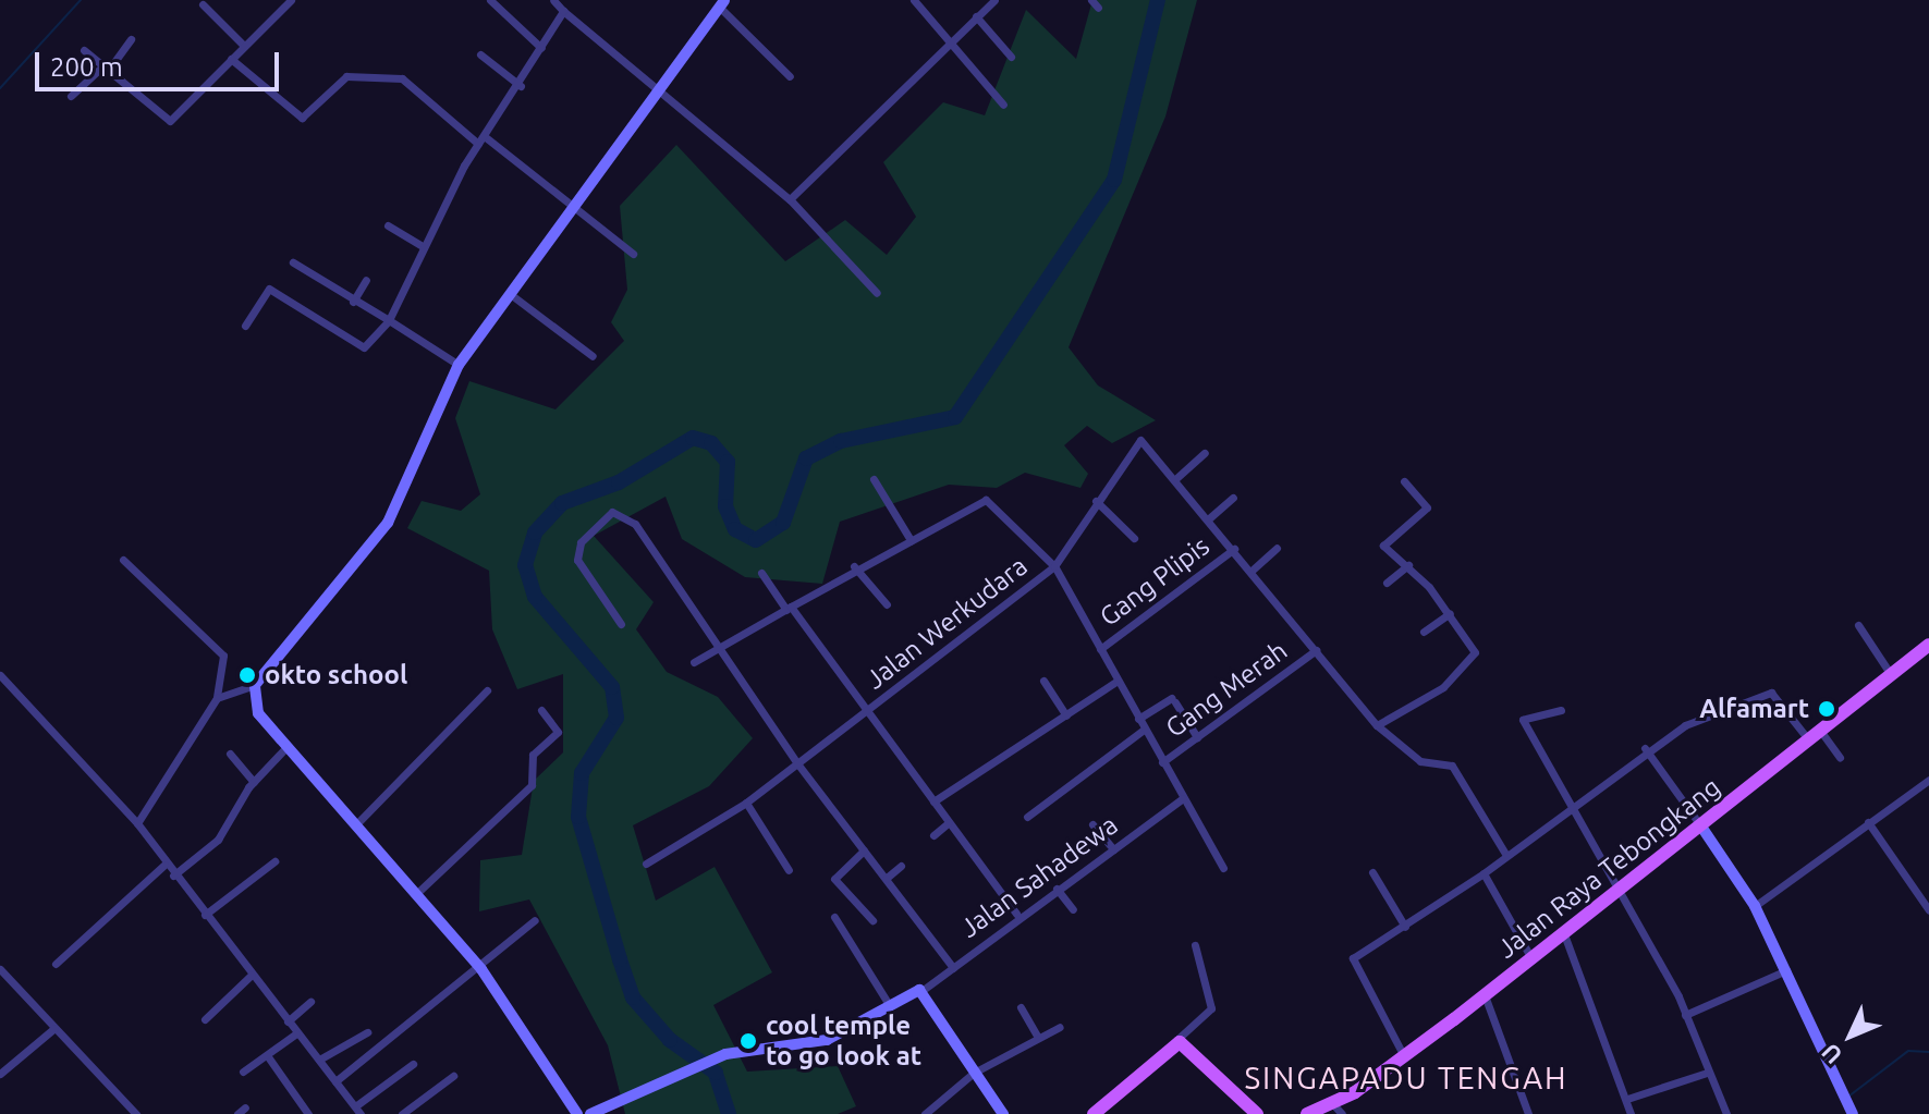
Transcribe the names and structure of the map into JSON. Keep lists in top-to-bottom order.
{
  "streets": {
    "main road": ["Jalan Raya Tebongkang"],
    "street": [
      "Gang Plipis",
      "Jalan Werkudara",
      "Gang Merah",
      "Jalan Sahadewa"
    ]
  },
  "districts": ["SINGAPADU TENGAH"],
  "places": ["okto school", "Alfamart", "cool temple to go look at"],
  "scale_bar": "200 m",
  "north": "bottom left"
}
